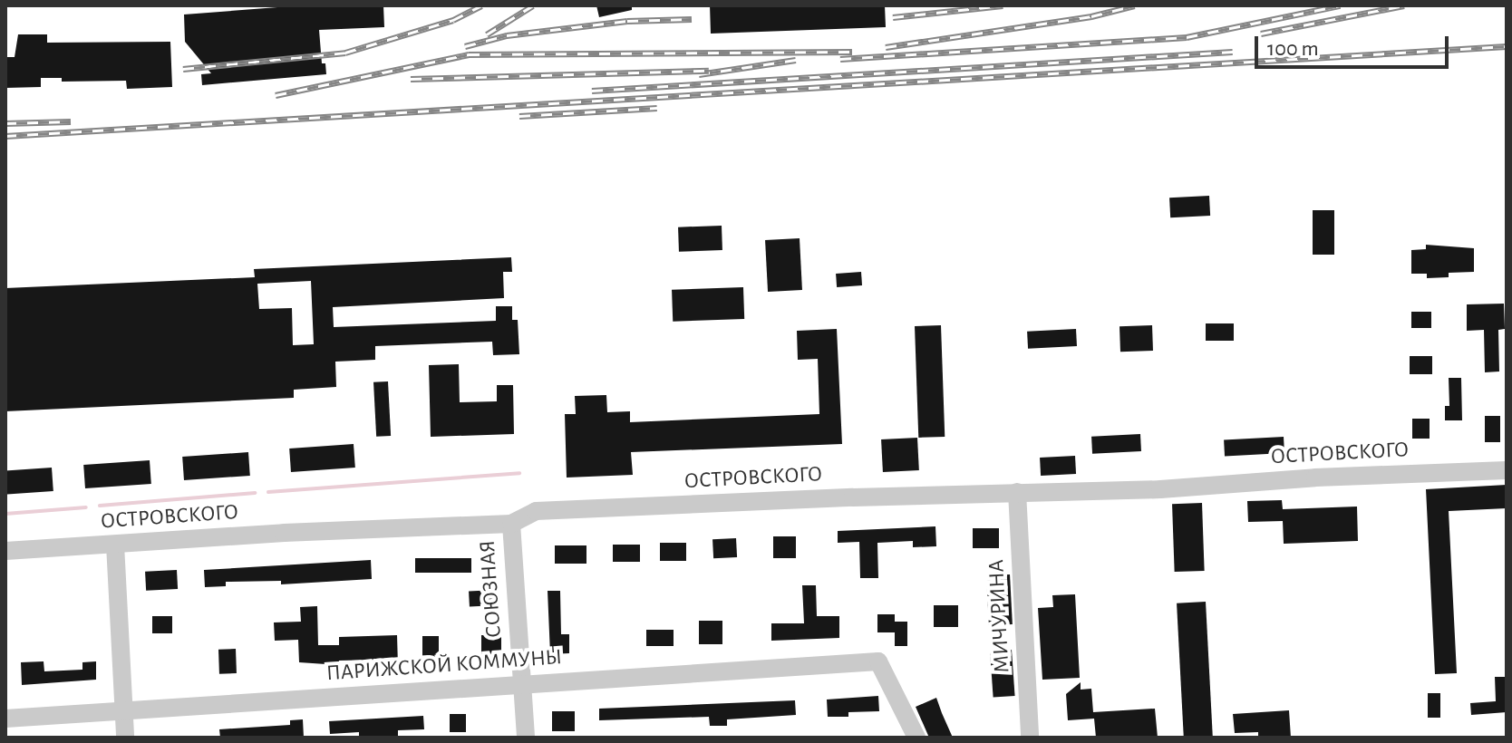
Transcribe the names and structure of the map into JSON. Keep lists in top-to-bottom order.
{
  "streets": {
    "street": [
      "ОСТРОВСКОГО",
      "СОЮЗНАЯ",
      "МИЧУРИНА",
      "ПАРИЖСКОЙ КОММУНЫ"
    ]
  },
  "crossings": [
    ["ОСТРОВСКОГО", "СОЮЗНАЯ"],
    ["ОСТРОВСКОГО", "МИЧУРИНА"],
    ["СОЮЗНАЯ", "ПАРИЖСКОЙ КОММУНЫ"]
  ],
  "scale_bar": "100 m"
}
